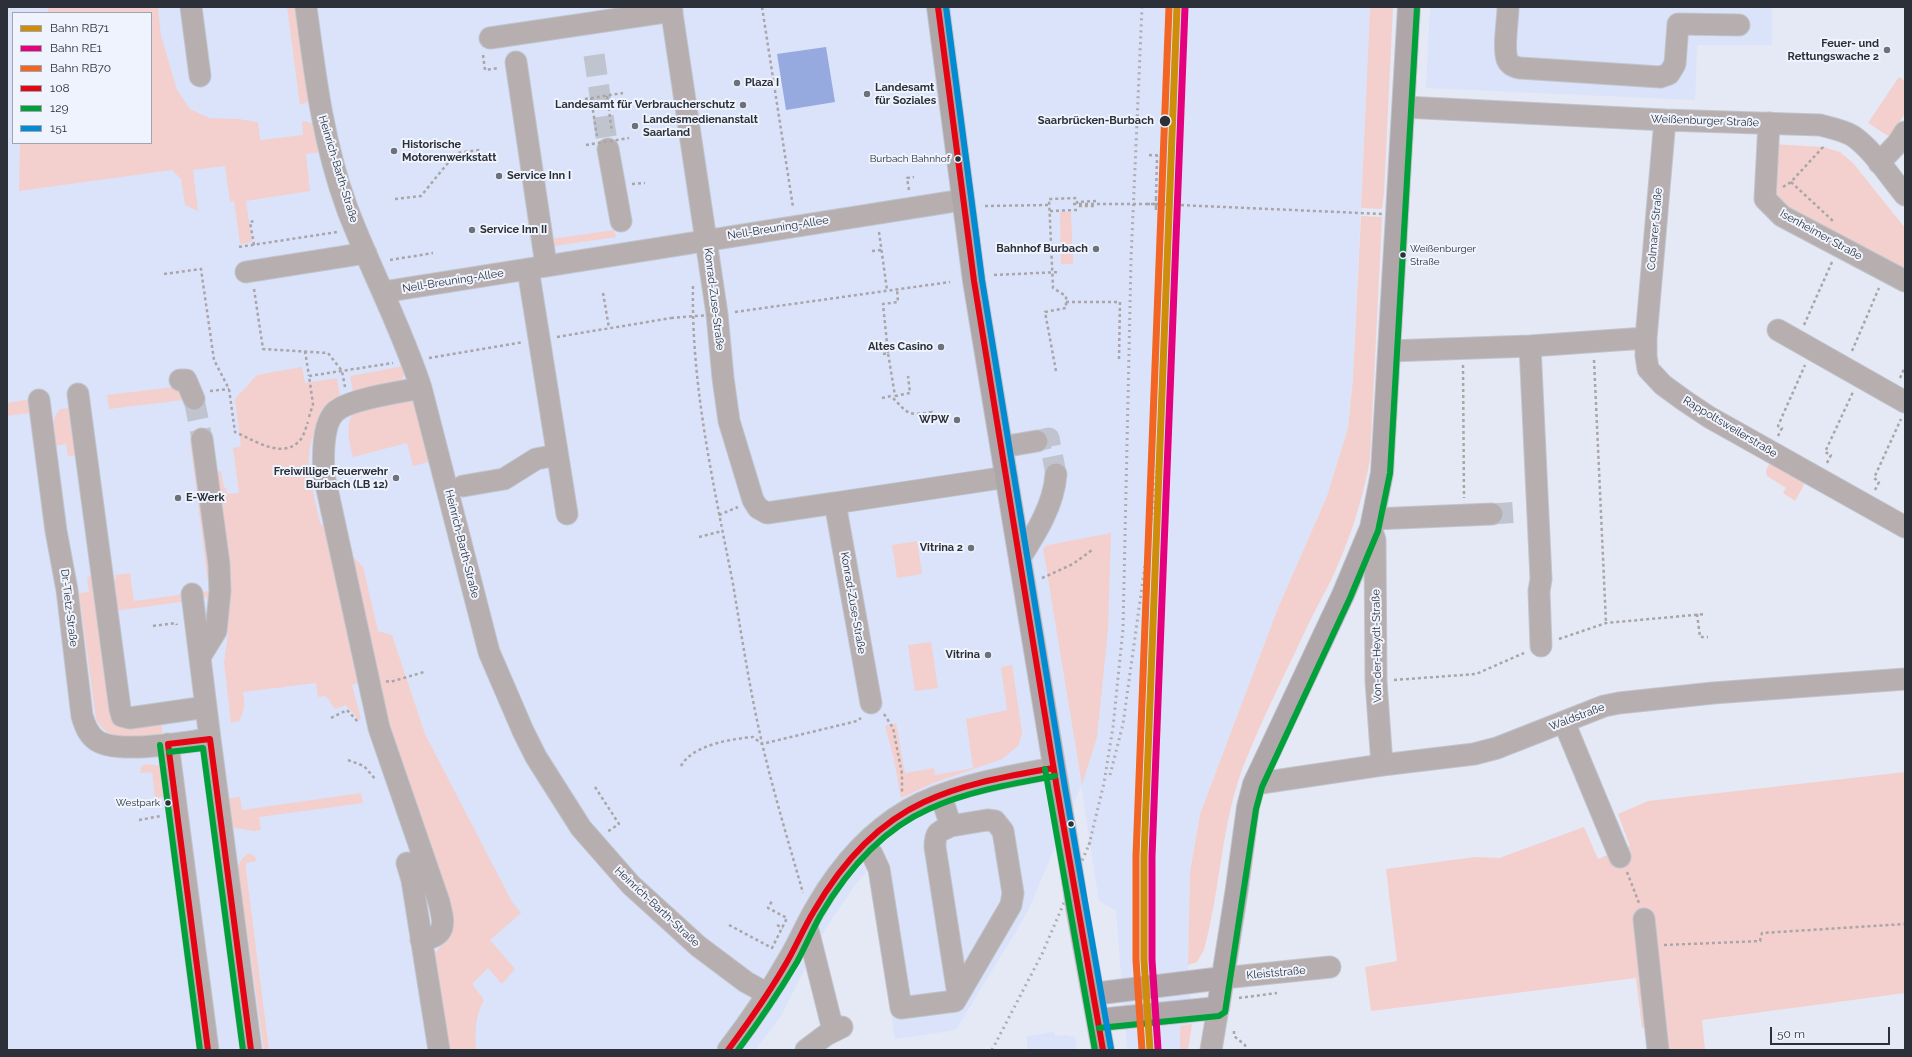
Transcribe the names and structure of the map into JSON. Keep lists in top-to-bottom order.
{
  "streets": {
    "main road": ["Von-der-Heydt-Straße"],
    "street": [
      "Weißenburger Straße",
      "Heinrich-Barth-Straße",
      "Nell-Breuning-Allee",
      "Colmarer Straße",
      "Isenheimer Straße",
      "Konrad-Zuse-Straße",
      "Rappoltsweilerstraße",
      "Dr.-Tietz-Straße",
      "Waldstraße",
      "Kleiststraße"
    ]
  },
  "crossings": [
    ["Weißenburger Straße", "Colmarer Straße"],
    ["Weißenburger Straße", "Isenheimer Straße"],
    ["Weißenburger Straße", "Von-der-Heydt-Straße"],
    ["Heinrich-Barth-Straße", "Nell-Breuning-Allee"],
    ["Nell-Breuning-Allee", "Konrad-Zuse-Straße"],
    ["Colmarer Straße", "Rappoltsweilerstraße"],
    ["Von-der-Heydt-Straße", "Waldstraße"],
    ["Von-der-Heydt-Straße", "Kleiststraße"]
  ],
  "places": [
    "Feuer- und Rettungswache 2",
    "Plaza I",
    "Landesamt für Soziales",
    "Landesamt für Verbraucherschutz",
    "Saarbrücken-Burbach",
    "Landesmedienanstalt Saarland",
    "Historische Motorenwerkstatt",
    "Burbach Bahnhof",
    "Service Inn I",
    "Service Inn II",
    "Bahnhof Burbach",
    "Weißenburger Straße",
    "Altes Casino",
    "WPW",
    "Freiwillige Feuerwehr Burbach (LB 12)",
    "E-Werk",
    "Vitrina 2",
    "Vitrina",
    "Westpark"
  ],
  "lines": [
    "rail line RB71",
    "rail line RE1",
    "rail line RB70",
    "transit line 108",
    "transit line 129",
    "transit line 151"
  ],
  "legend": [
    "Bahn RB71",
    "Bahn RE1",
    "Bahn RB70",
    "108",
    "129",
    "151"
  ],
  "scale_bar": "50 m"
}
